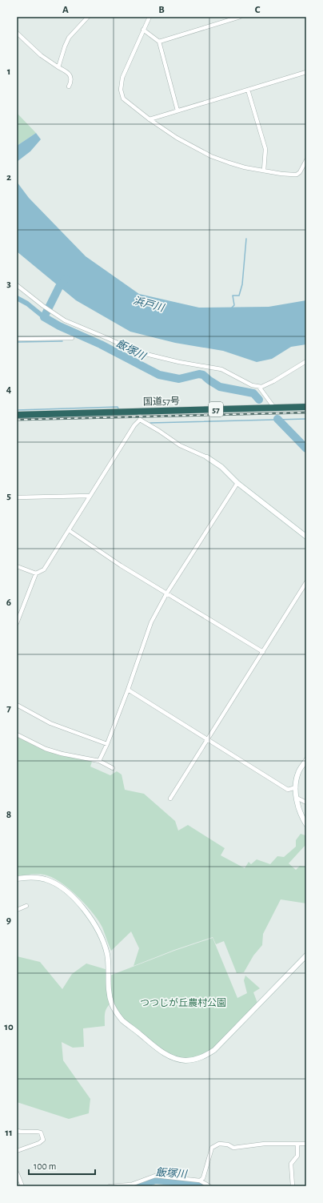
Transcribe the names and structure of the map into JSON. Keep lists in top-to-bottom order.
{
  "streets": {
    "highway": ["国道57号", "57"]
  },
  "water": ["浜戸川", "飯塚川"],
  "parks": ["つつじが丘農村公園"],
  "scale_bar": "100 m",
  "grid": {
    "columns": ["A", "B", "C"],
    "rows": [
      "1",
      "2",
      "3",
      "4",
      "5",
      "6",
      "7",
      "8",
      "9",
      "10",
      "11"
    ]
  }
}
